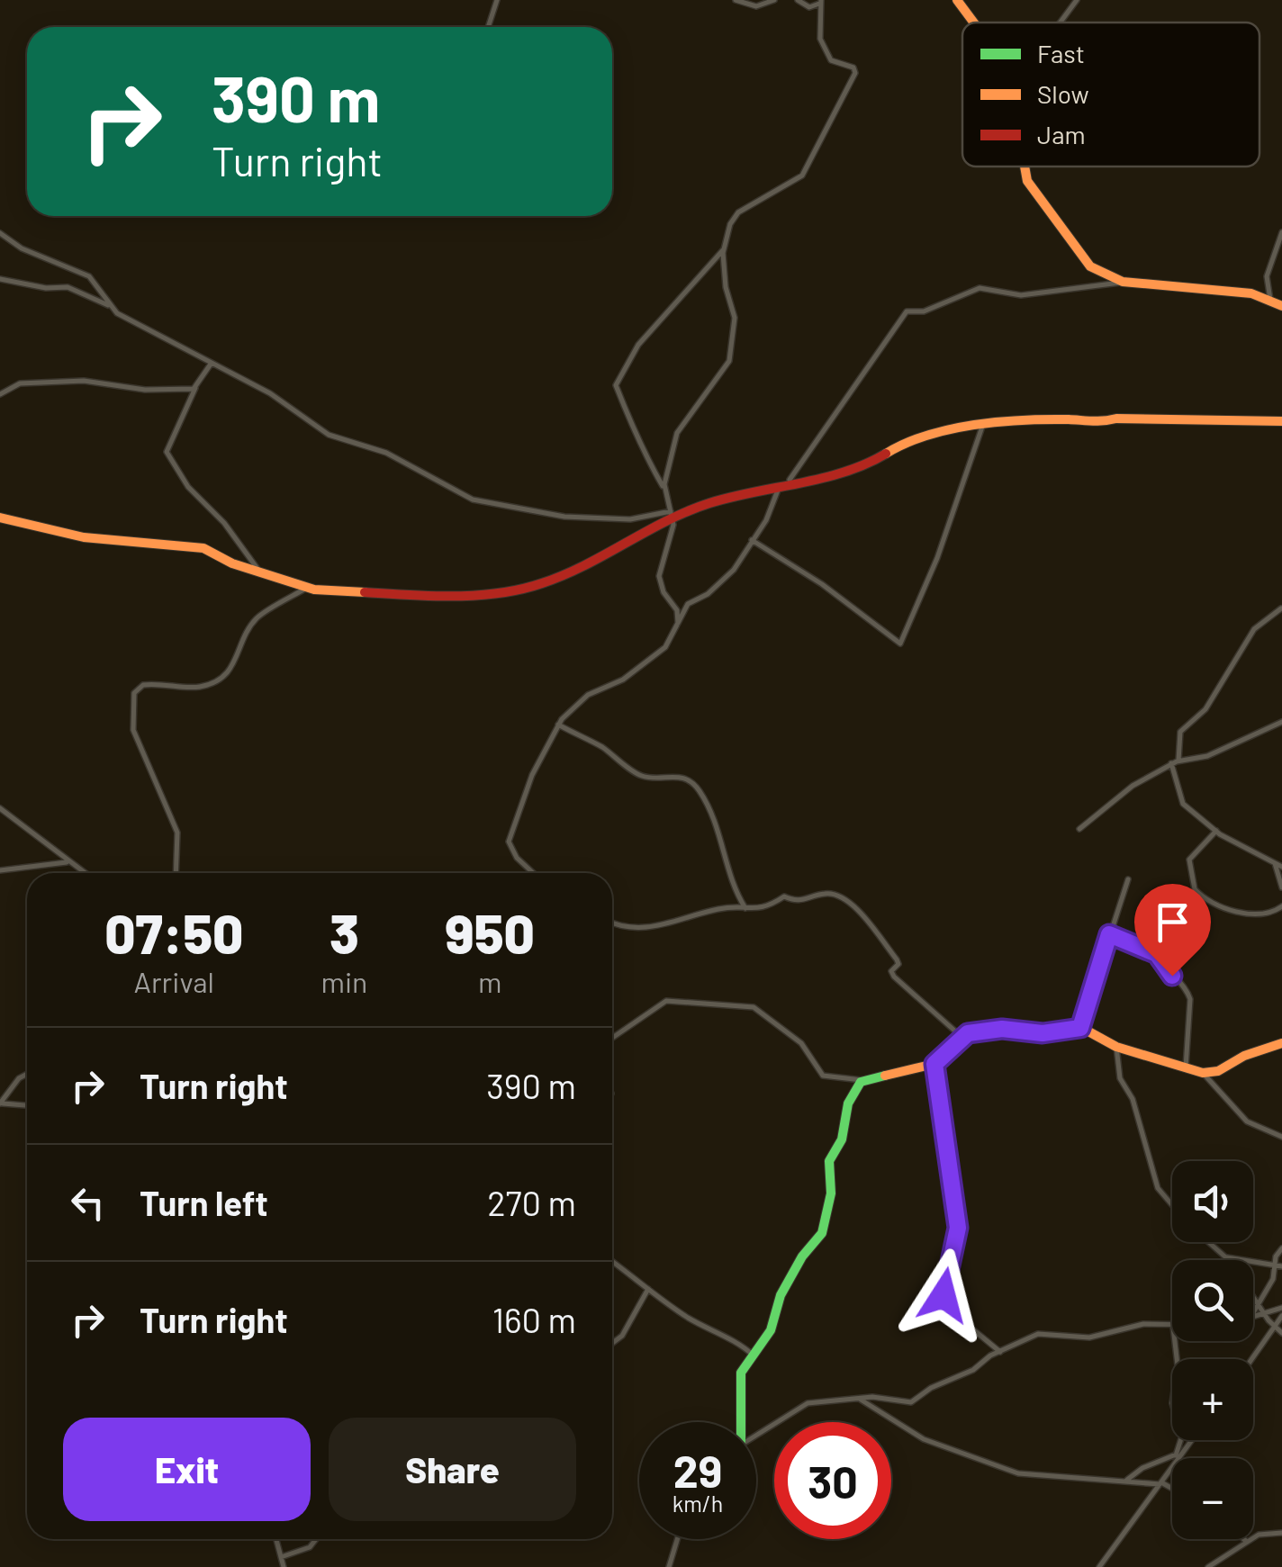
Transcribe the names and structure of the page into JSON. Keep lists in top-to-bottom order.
{
  "legend": ["Fast", "Slow", "Jam"],
  "page": {
    "turn": ["390 m", "Turn right"],
    "eta": [
      "07:50",
      "Arrival",
      "3",
      "min",
      "950",
      "m"
    ],
    "list": [
      {
        "name": "Turn right",
        "value": "390 m"
      },
      {
        "name": "Turn left",
        "value": "270 m"
      },
      {
        "name": "Turn right",
        "value": "160 m"
      }
    ],
    "map_buttons": ["+", "−"],
    "buttons": ["Exit", "Share"],
    "speed": "29 km/h",
    "limit": "30"
  }
}
